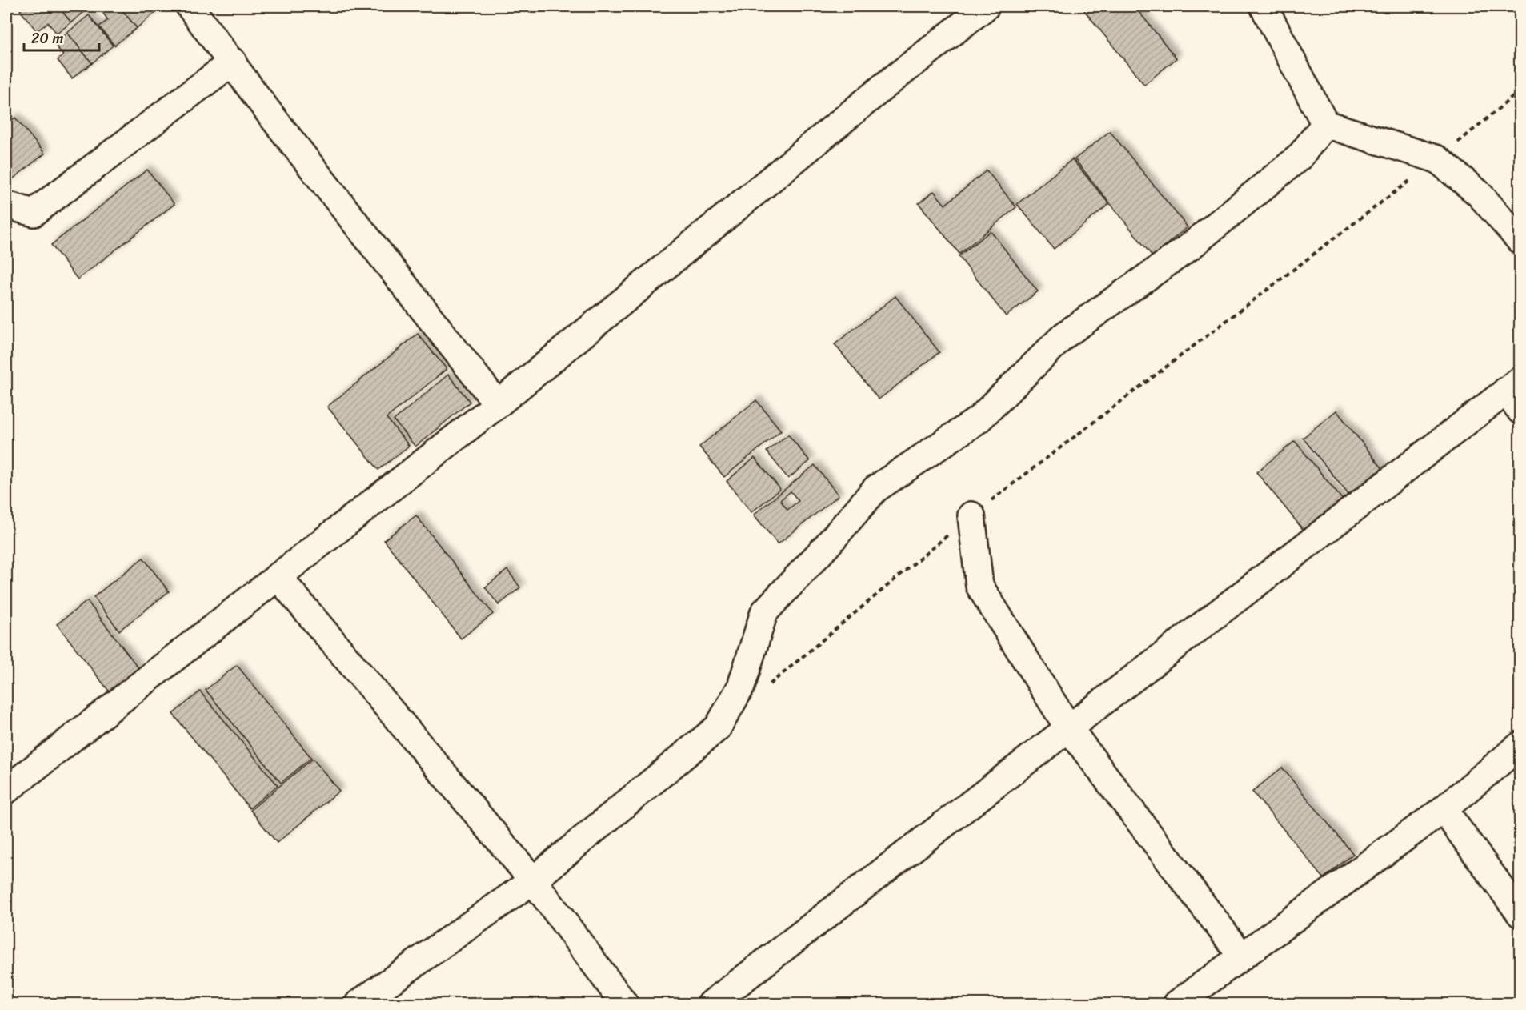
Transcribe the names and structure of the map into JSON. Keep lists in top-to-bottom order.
{
  "scale_bar": "20 m"
}
